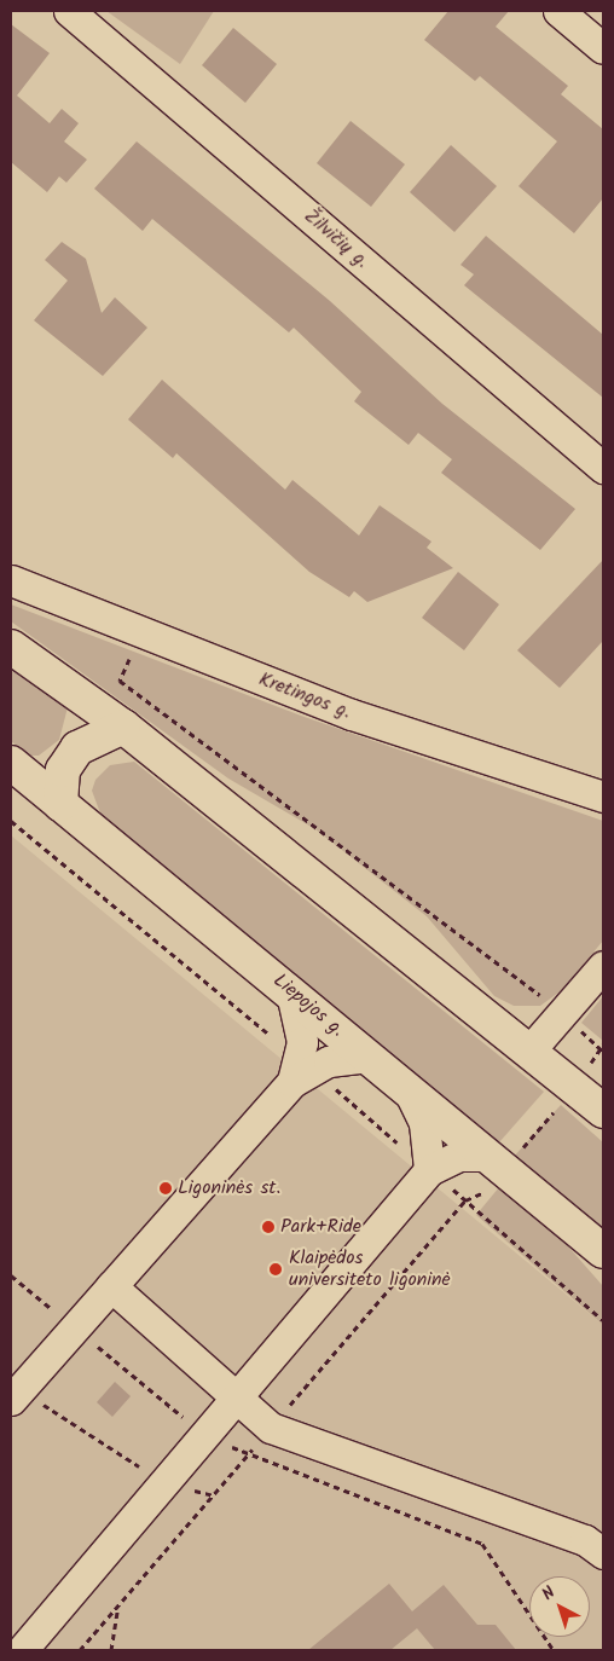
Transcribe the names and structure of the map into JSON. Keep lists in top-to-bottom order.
{
  "streets": {
    "main road": ["Liepojos g."],
    "street": ["Žilvičių g.", "Kretingos g."]
  },
  "places": ["Ligoninės st.", "Park+Ride", "Klaipėdos universiteto ligoninė"],
  "north": "top left"
}
